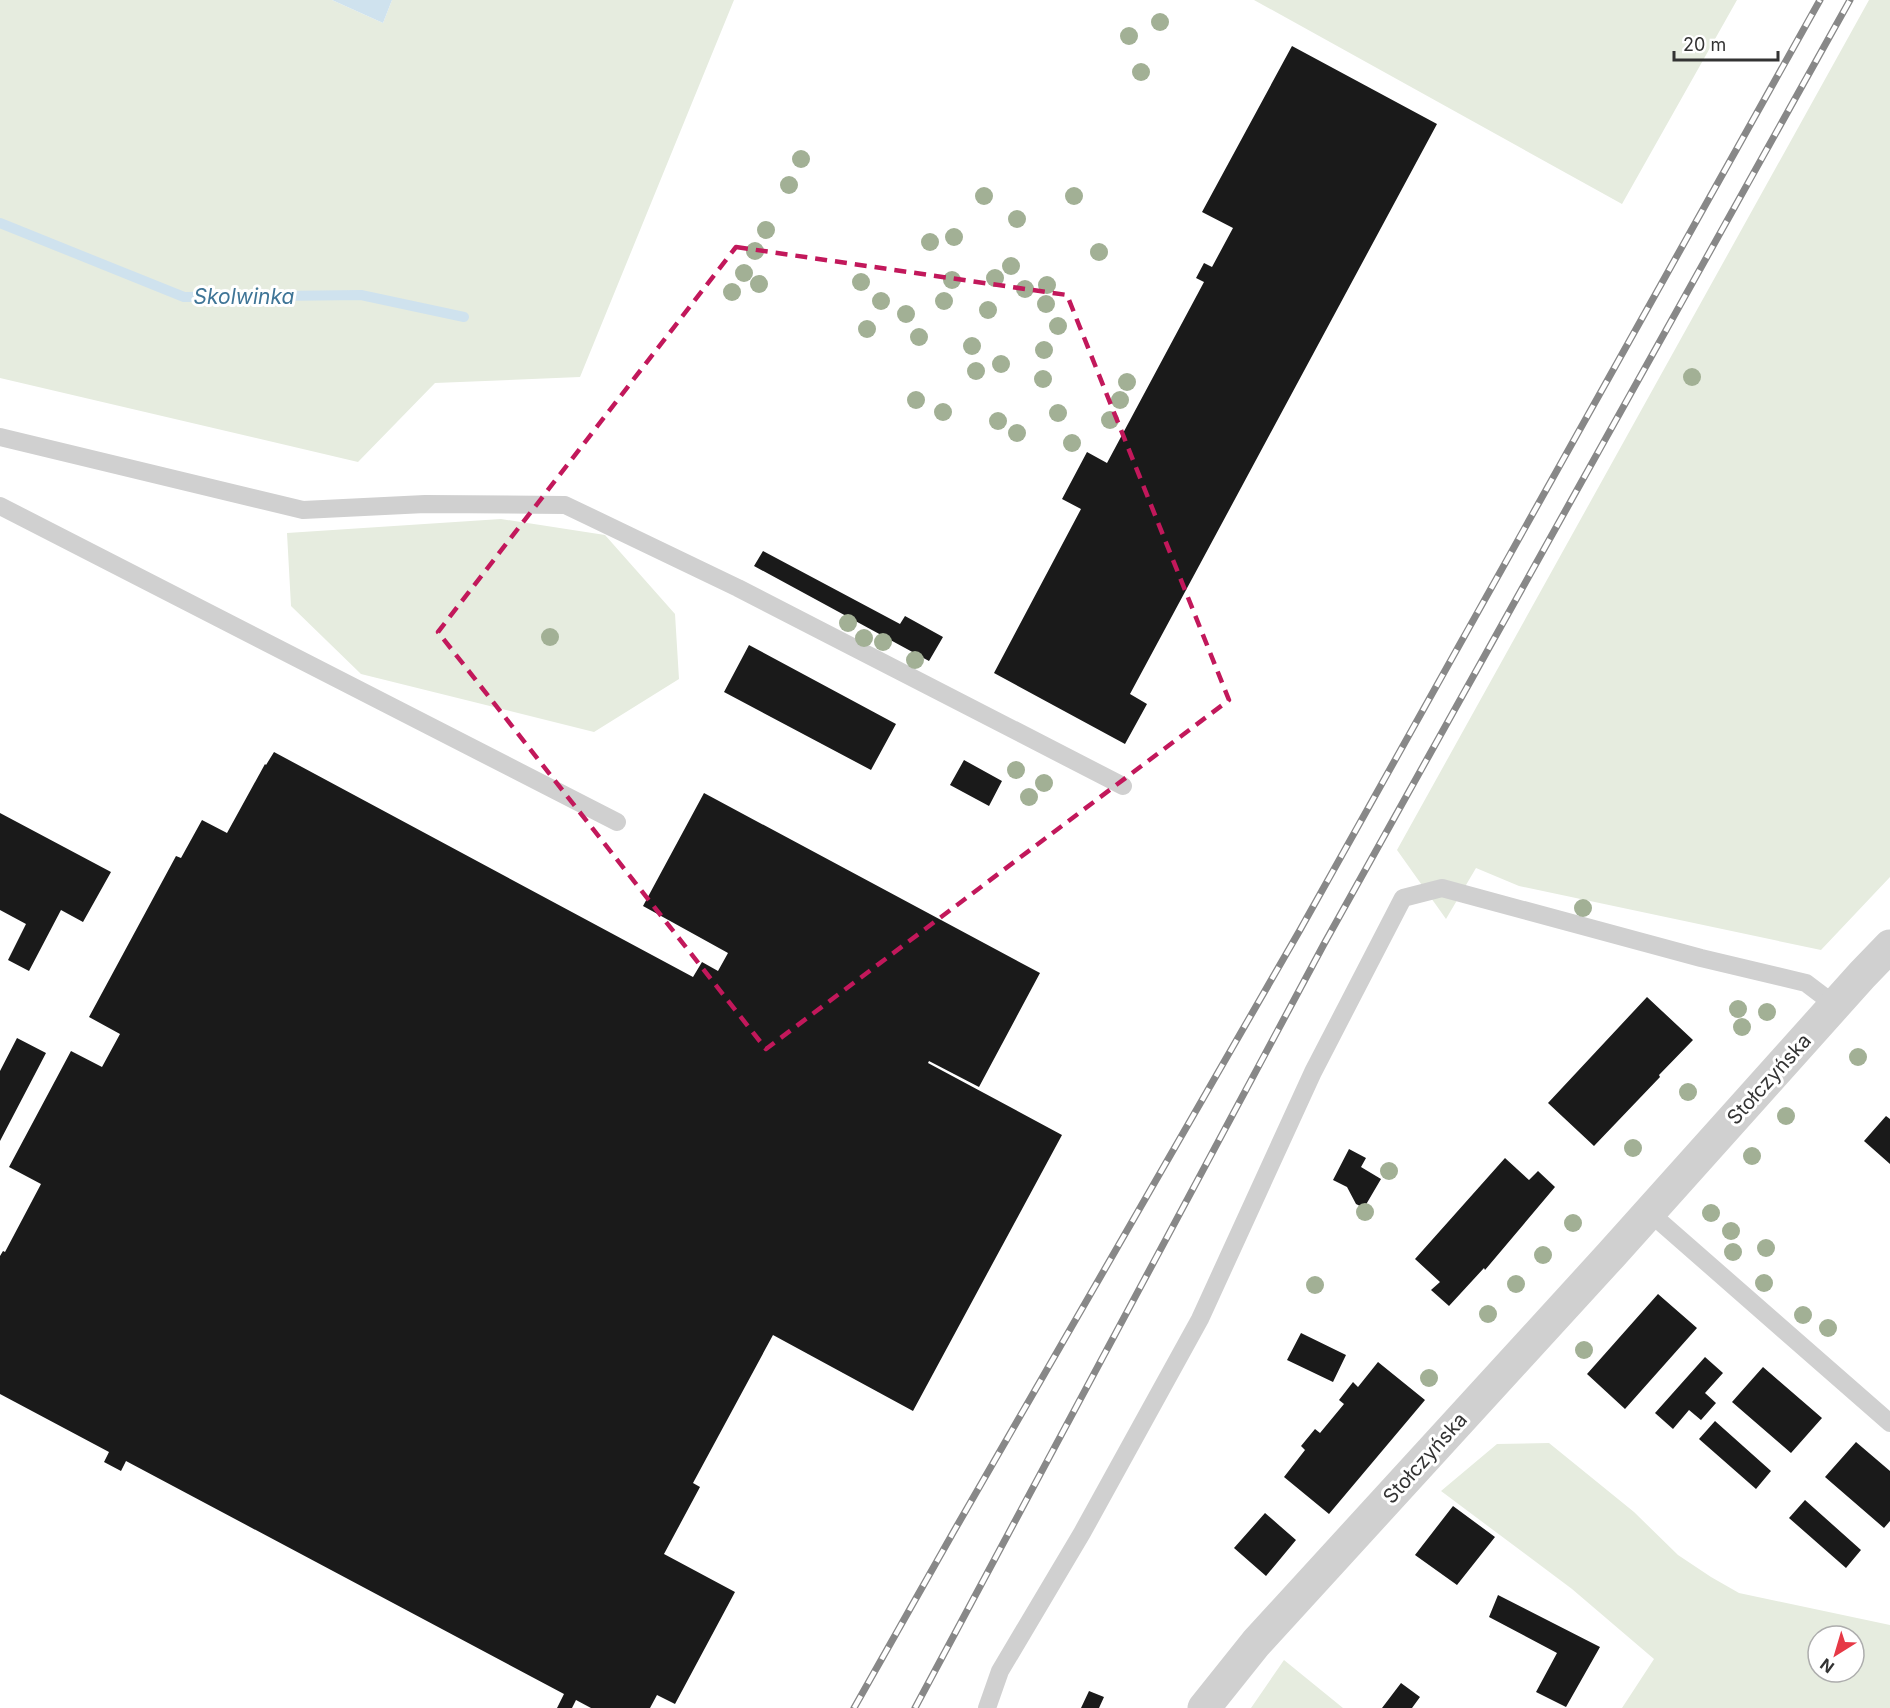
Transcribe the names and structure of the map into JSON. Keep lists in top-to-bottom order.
{
  "streets": {
    "street": ["Stołczyńska"]
  },
  "water": ["Skolwinka"],
  "scale_bar": "20 m",
  "north": "bottom left"
}
